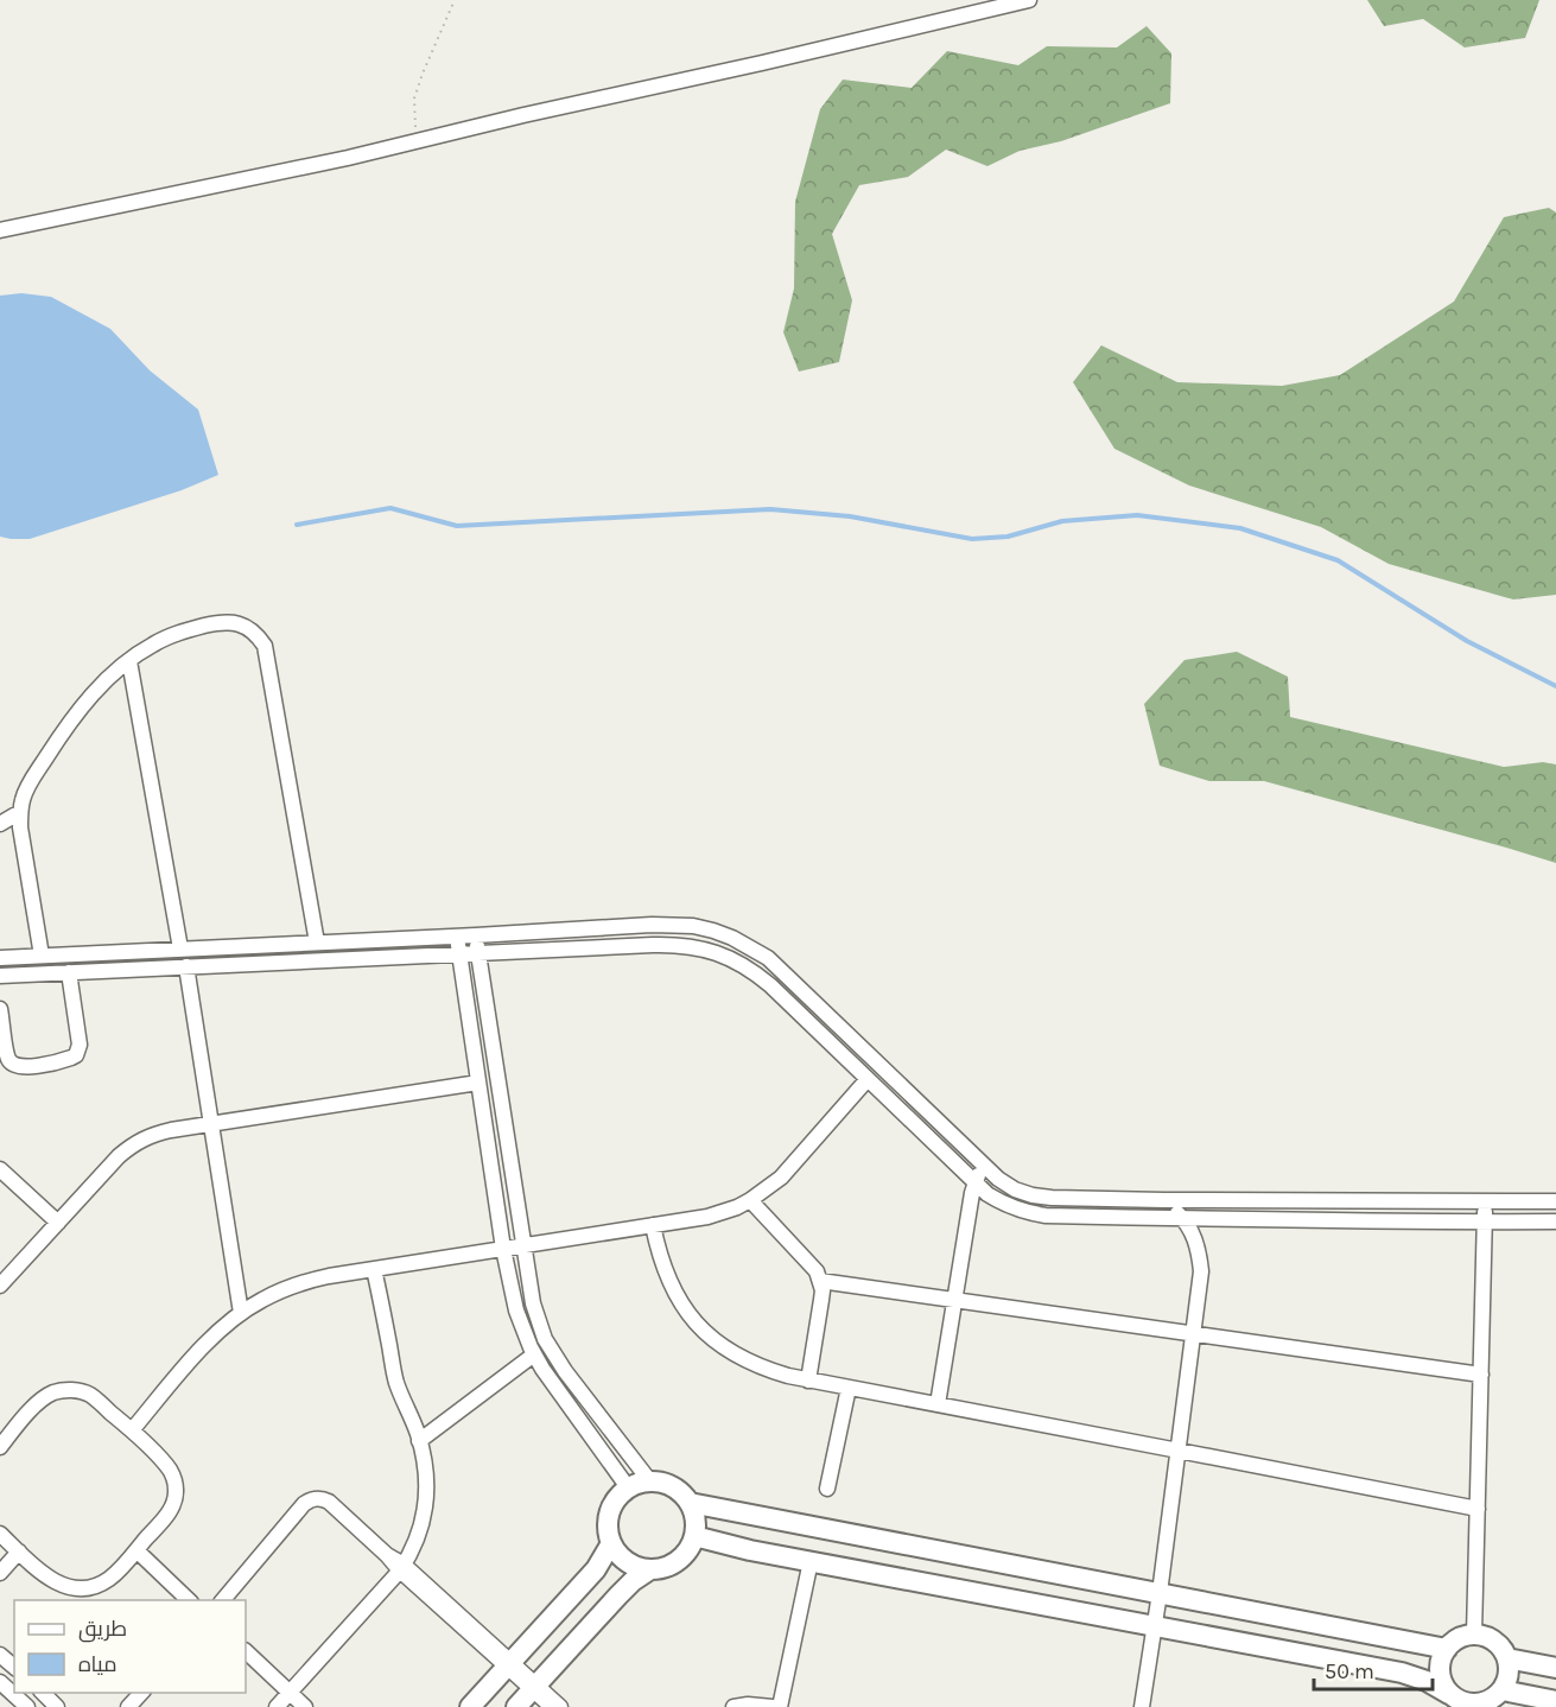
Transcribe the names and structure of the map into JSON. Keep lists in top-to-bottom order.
{
  "legend": ["طريق", "مياه"],
  "scale_bar": "50 m"
}
